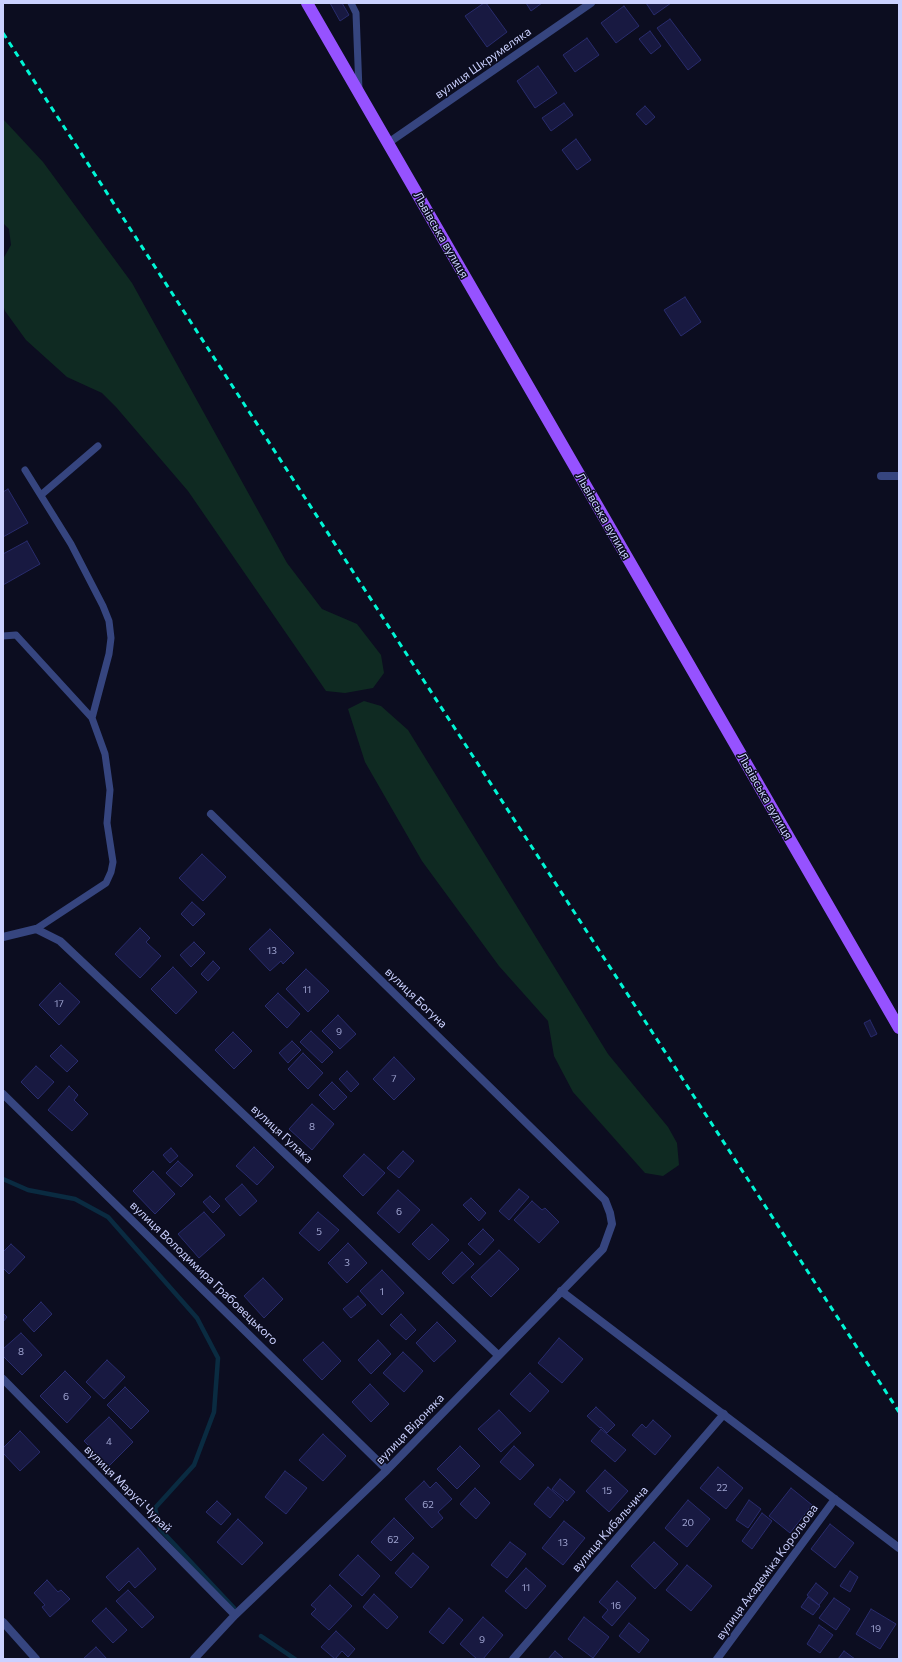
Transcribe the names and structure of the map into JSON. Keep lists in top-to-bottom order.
{
  "streets": {
    "main road": ["Львівська вулиця"],
    "street": [
      "вулиця Шкрумеляка",
      "вулиця Богуна",
      "вулиця Гулака",
      "вулиця Володимира Грабовецького",
      "вулиця Відоняка",
      "вулиця Марусі Чурай",
      "вулиця Кибальчича",
      "вулиця Академіка Корольова"
    ]
  },
  "crossings": [
    ["вулиця Шкрумеляка", "Львівська вулиця"],
    ["вулиця Богуна", "вулиця Відоняка"],
    ["вулиця Гулака", "вулиця Відоняка"],
    ["вулиця Володимира Грабовецького", "вулиця Відоняка"],
    ["вулиця Відоняка", "вулиця Марусі Чурай"]
  ],
  "house_numbers": [
    "13",
    "11",
    "17",
    "9",
    "7",
    "8",
    "6",
    "5",
    "3",
    "1",
    "8",
    "6",
    "4",
    "22",
    "15",
    "62",
    "20",
    "62",
    "13",
    "11",
    "16",
    "19",
    "9"
  ]
}
